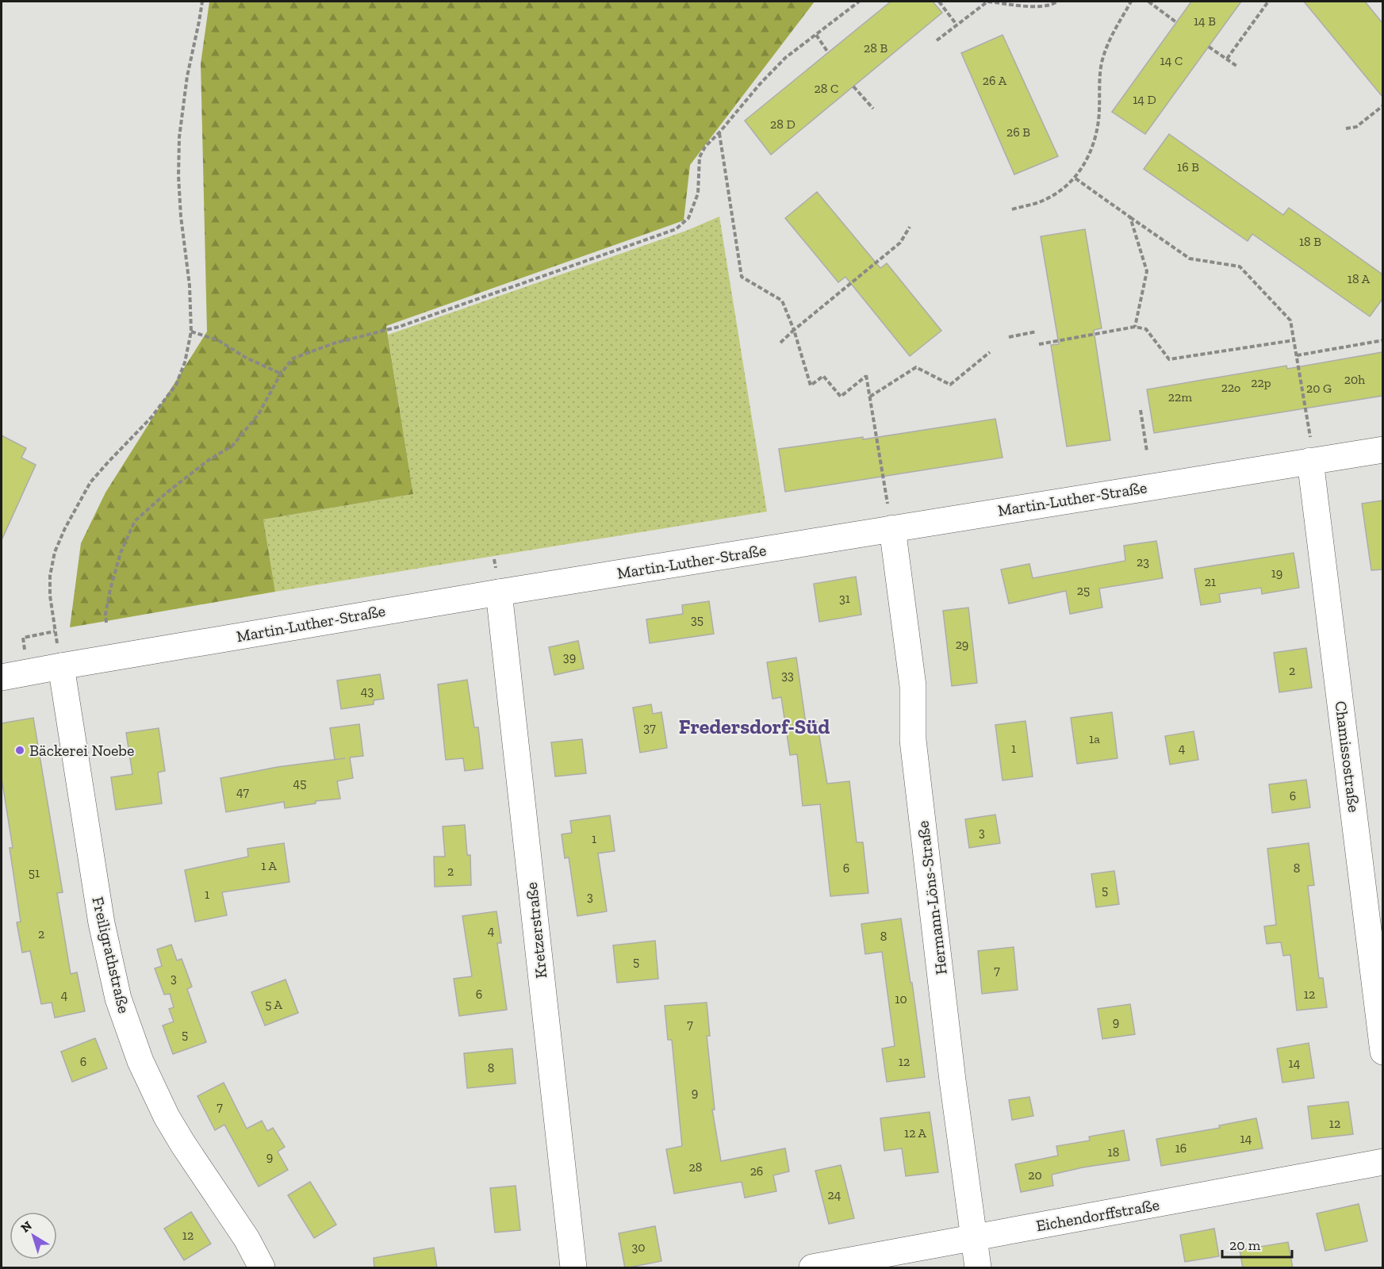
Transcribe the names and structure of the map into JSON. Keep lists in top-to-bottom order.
{
  "streets": {
    "street": [
      "Martin-Luther-Straße",
      "Chamissostraße",
      "Hermann-Löns-Straße",
      "Kretzerstraße",
      "Freiligrathstraße",
      "Eichendorffstraße"
    ]
  },
  "crossings": [
    ["Martin-Luther-Straße", "Chamissostraße"],
    ["Martin-Luther-Straße", "Hermann-Löns-Straße"],
    ["Martin-Luther-Straße", "Kretzerstraße"],
    ["Martin-Luther-Straße", "Freiligrathstraße"],
    ["Hermann-Löns-Straße", "Eichendorffstraße"]
  ],
  "districts": ["Fredersdorf-Süd"],
  "places": ["Bäckerei Noebe"],
  "house_numbers": [
    "14 B",
    "28 B",
    "14 C",
    "26 A",
    "28 C",
    "14 D",
    "28 D",
    "26 B",
    "16 B",
    "18 B",
    "18 A",
    "20h",
    "22p",
    "22o",
    "20 G",
    "22m",
    "23",
    "19",
    "21",
    "25",
    "31",
    "35",
    "29",
    "39",
    "2",
    "33",
    "43",
    "37",
    "1a",
    "1",
    "4",
    "45",
    "47",
    "6",
    "3",
    "1",
    "1 A",
    "6",
    "8",
    "2",
    "51",
    "5",
    "1",
    "3",
    "4",
    "2",
    "8",
    "5",
    "7",
    "3",
    "6",
    "12",
    "4",
    "10",
    "5 A",
    "9",
    "7",
    "5",
    "6",
    "12",
    "14",
    "8",
    "9",
    "7",
    "12",
    "12 A",
    "14",
    "16",
    "18",
    "9",
    "28",
    "26",
    "20",
    "24",
    "12",
    "30"
  ],
  "scale_bar": "20 m",
  "north": "top left"
}
